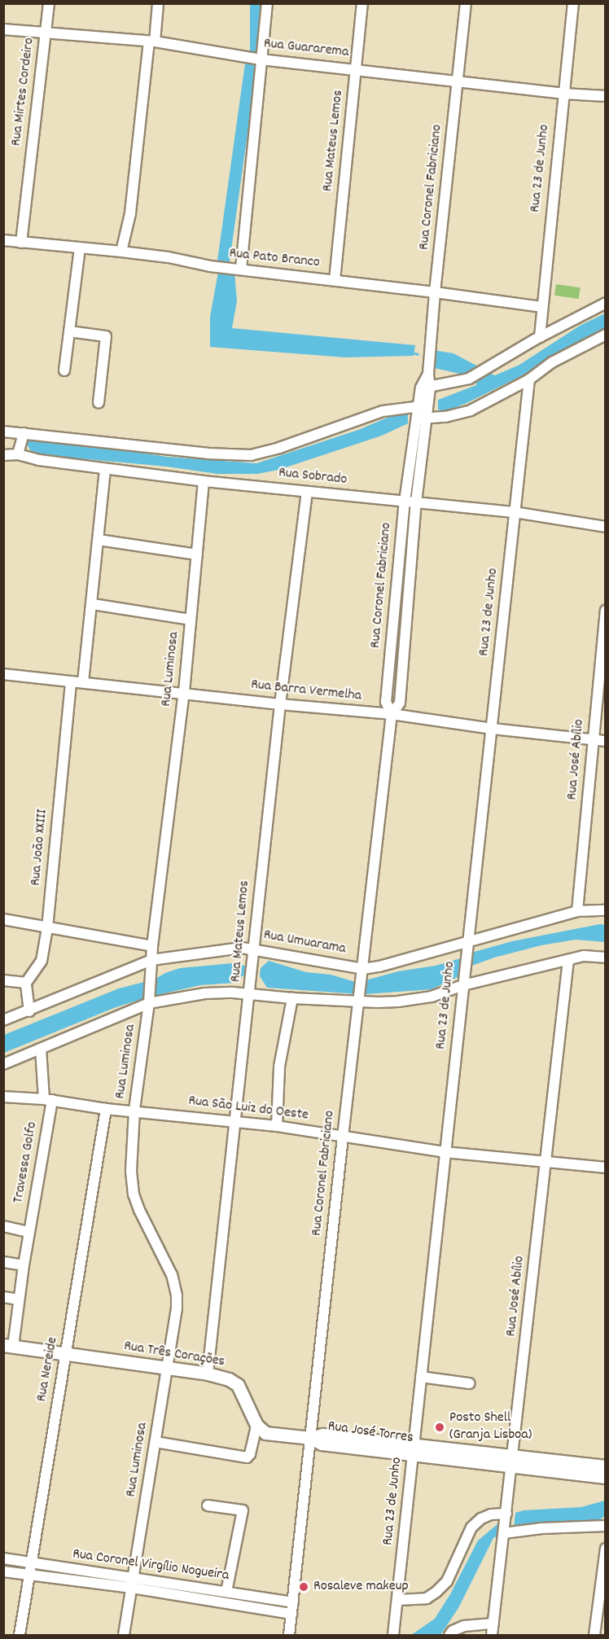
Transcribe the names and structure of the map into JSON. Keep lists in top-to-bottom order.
{
  "streets": {
    "street": [
      "Rua Guararema",
      "Rua Mirtes Cordeiro",
      "Rua Mateus Lemos",
      "Rua 23 de Junho",
      "Rua Coronel Fabriciano",
      "Rua Pato Branco",
      "Rua Sobrado",
      "Rua Luminosa",
      "Rua Barra Vermelha",
      "Rua José Abílio",
      "Rua João XXIII",
      "Rua Umuarama",
      "Rua São Luiz do Oeste",
      "Travessa Golfo",
      "Rua Três Corações",
      "Rua Nereide",
      "Rua José Torres",
      "Rua Coronel Virgílio Nogueira"
    ]
  },
  "crossings": [
    ["Rua Guararema", "Rua Mirtes Cordeiro"],
    ["Rua Guararema", "Rua Mateus Lemos"],
    ["Rua Guararema", "Rua 23 de Junho"],
    ["Rua Guararema", "Rua Coronel Fabriciano"],
    ["Rua Mirtes Cordeiro", "Rua Pato Branco"],
    ["Rua Mateus Lemos", "Rua Pato Branco"],
    ["Rua Mateus Lemos", "Rua Sobrado"],
    ["Rua Mateus Lemos", "Rua Barra Vermelha"],
    ["Rua Mateus Lemos", "Rua Umuarama"],
    ["Rua Mateus Lemos", "Rua São Luiz do Oeste"],
    ["Rua Mateus Lemos", "Rua Três Corações"],
    ["Rua 23 de Junho", "Rua Pato Branco"],
    ["Rua 23 de Junho", "Rua Sobrado"],
    ["Rua 23 de Junho", "Rua Barra Vermelha"],
    ["Rua 23 de Junho", "Rua Umuarama"],
    ["Rua 23 de Junho", "Rua São Luiz do Oeste"],
    ["Rua 23 de Junho", "Rua José Torres"],
    ["Rua Coronel Fabriciano", "Rua Pato Branco"],
    ["Rua Coronel Fabriciano", "Rua Sobrado"],
    ["Rua Coronel Fabriciano", "Rua Barra Vermelha"],
    ["Rua Coronel Fabriciano", "Rua Umuarama"],
    ["Rua Coronel Fabriciano", "Rua São Luiz do Oeste"],
    ["Rua Coronel Fabriciano", "Rua José Torres"],
    ["Rua Coronel Fabriciano", "Rua Coronel Virgílio Nogueira"],
    ["Rua Sobrado", "Rua Luminosa"],
    ["Rua Luminosa", "Rua Barra Vermelha"],
    ["Rua Luminosa", "Rua Umuarama"],
    ["Rua Luminosa", "Rua São Luiz do Oeste"],
    ["Rua Luminosa", "Rua Três Corações"],
    ["Rua Luminosa", "Rua Coronel Virgílio Nogueira"],
    ["Rua Barra Vermelha", "Rua José Abílio"],
    ["Rua Barra Vermelha", "Rua João XXIII"],
    ["Rua José Abílio", "Rua Umuarama"],
    ["Rua José Abílio", "Rua São Luiz do Oeste"],
    ["Rua José Abílio", "Rua José Torres"],
    ["Rua São Luiz do Oeste", "Travessa Golfo"],
    ["Rua São Luiz do Oeste", "Rua Nereide"],
    ["Travessa Golfo", "Rua Três Corações"],
    ["Rua Três Corações", "Rua Nereide"],
    ["Rua Nereide", "Rua Coronel Virgílio Nogueira"]
  ],
  "places": ["Posto Shell (Granja Lisboa)", "Rosaleve makeup"]
}
